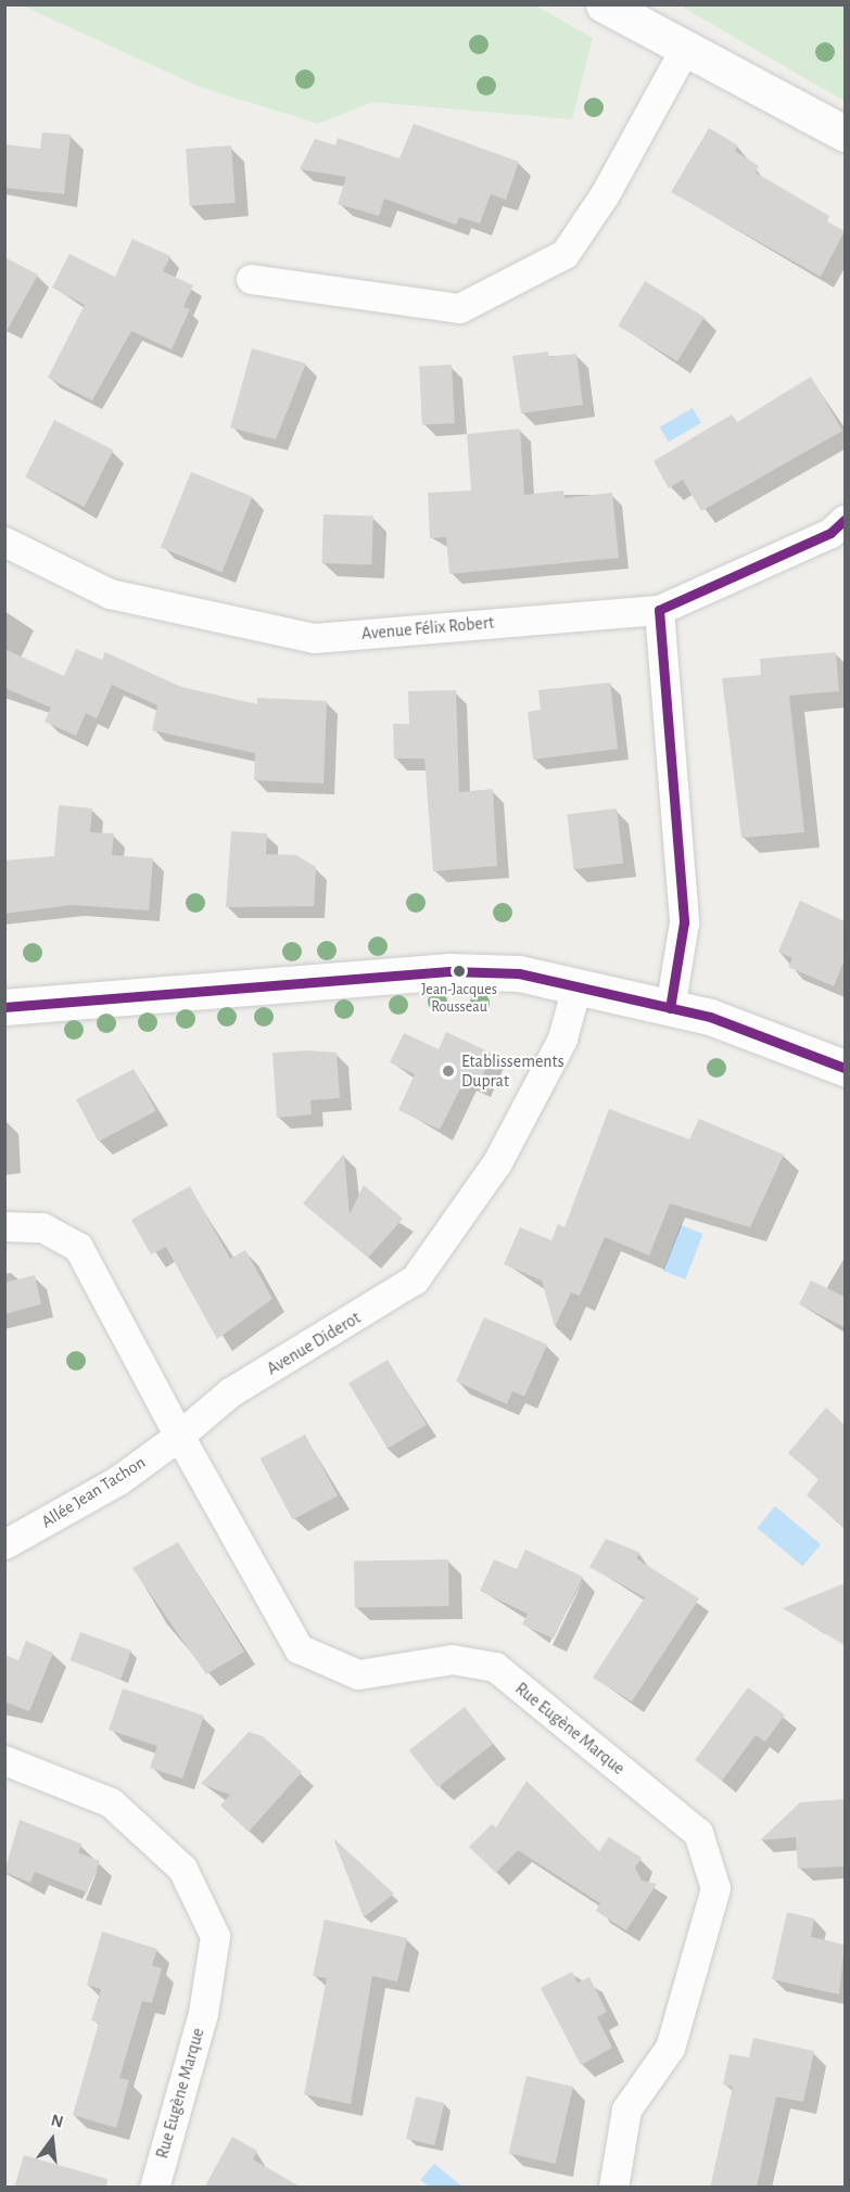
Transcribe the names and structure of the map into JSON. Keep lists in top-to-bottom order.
{
  "streets": {
    "street": [
      "Avenue Félix Robert",
      "Avenue Diderot",
      "Allée Jean Tachon",
      "Rue Eugène Marque"
    ]
  },
  "crossings": [
    ["Avenue Diderot", "Allée Jean Tachon"],
    ["Avenue Diderot", "Rue Eugène Marque"],
    ["Allée Jean Tachon", "Rue Eugène Marque"]
  ],
  "places": ["Jean-Jacques Rousseau", "Etablissements Duprat"],
  "north": "top"
}
